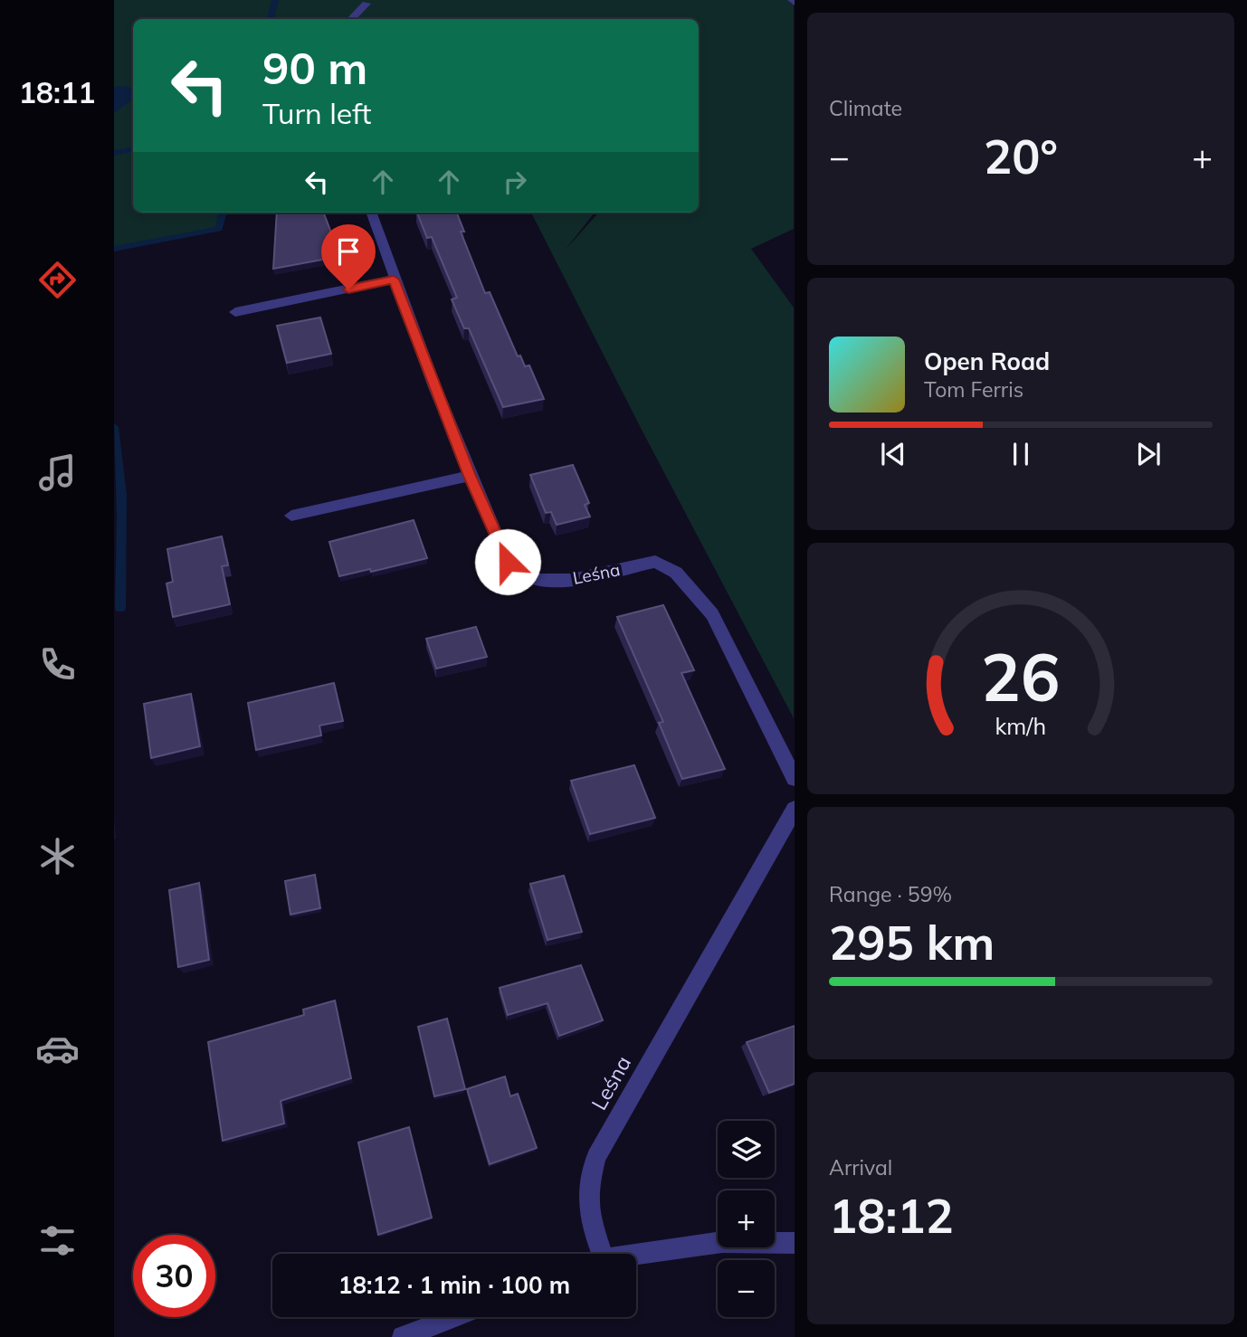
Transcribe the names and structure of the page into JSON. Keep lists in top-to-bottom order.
{
  "streets": {
    "street": ["Leśna"]
  },
  "page": {
    "tabs": "18:11",
    "tile": [
      "Climate",
      ["Range · 59%", "295 km"],
      ["Arrival", "18:12"]
    ],
    "turn": ["90 m", "Turn left"],
    "heat": ["−", "20°", "+"],
    "song": ["Open Road", "Tom Ferris"],
    "map_buttons": ["+", "−"],
    "limit": "30",
    "trip": "18:12 · 1 min · 100 m",
    "gauge": ["26", "km/h"]
  }
}
